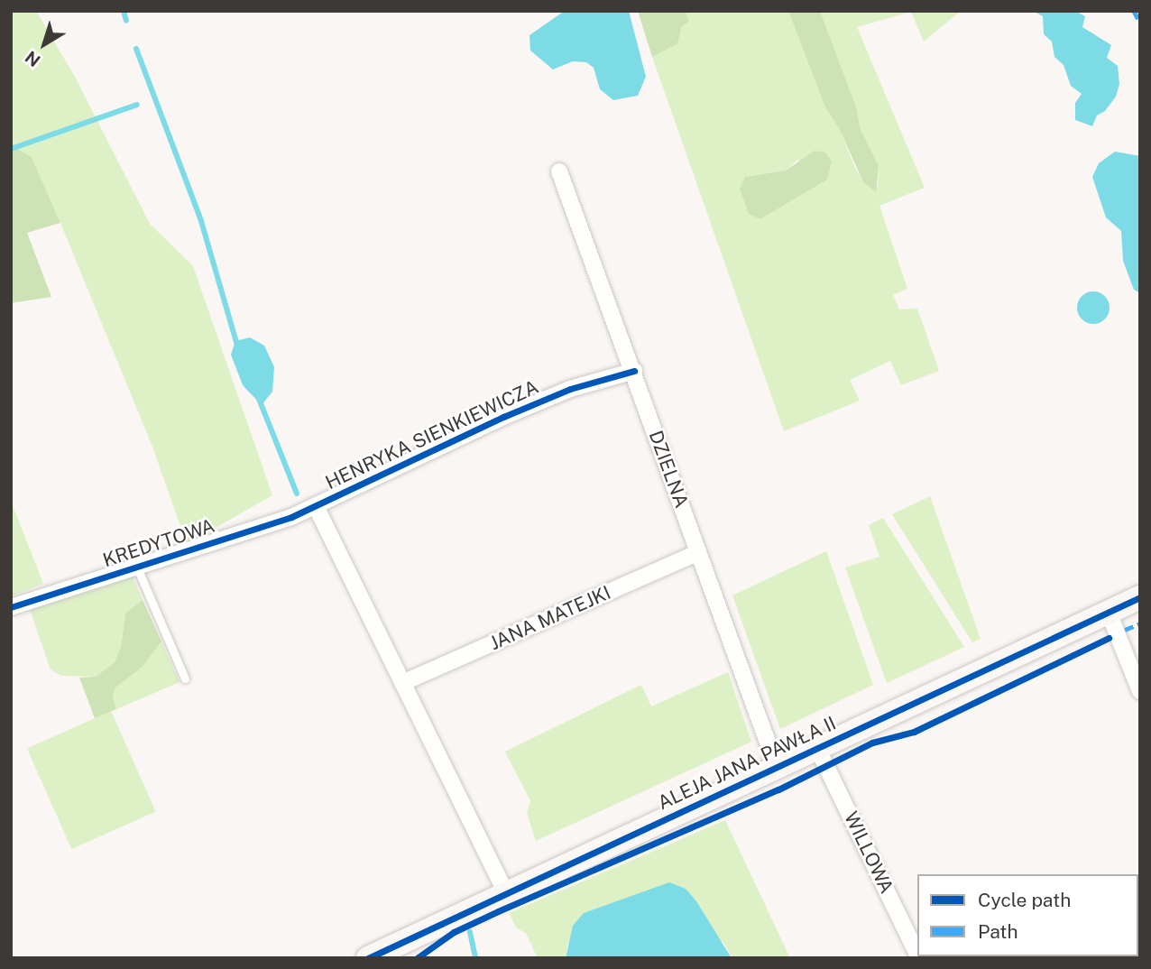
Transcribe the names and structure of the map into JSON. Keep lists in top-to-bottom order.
{
  "streets": {
    "street": [
      "HENRYKA SIENKIEWICZA",
      "DZIELNA",
      "KREDYTOWA",
      "JANA MATEJKI",
      "ALEJA JANA PAWŁA II",
      "WILLOWA"
    ]
  },
  "crossings": [
    ["HENRYKA SIENKIEWICZA", "DZIELNA"],
    ["HENRYKA SIENKIEWICZA", "KREDYTOWA"],
    ["DZIELNA", "JANA MATEJKI"],
    ["DZIELNA", "ALEJA JANA PAWŁA II"],
    ["ALEJA JANA PAWŁA II", "WILLOWA"]
  ],
  "legend": ["Cycle path", "Path"],
  "north": "bottom left"
}
